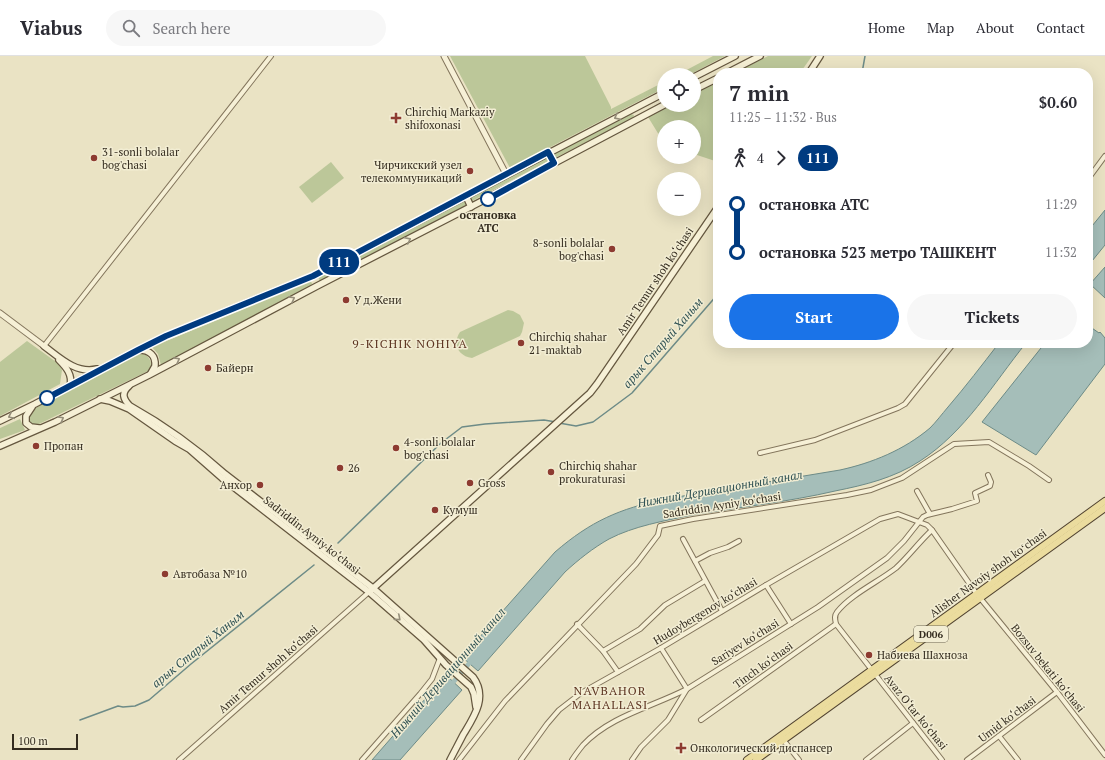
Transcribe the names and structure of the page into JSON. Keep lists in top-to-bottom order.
{
  "streets": {
    "main road": [
      "Amir Temur shoh ko‘chasi",
      "Sadriddin Ayniy ko‘chasi",
      "Alisher Navoiy shoh koʻchasi",
      "D006"
    ],
    "street": [
      "Hudoybergenov ko‘chasi",
      "Sariyev ko‘chasi",
      "Tinch ko‘chasi",
      "Bozsuv bekati ko‘chasi",
      "Avaz O‘tar ko‘chasi",
      "Umid ko‘chasi"
    ]
  },
  "crossings": [
    ["Amir Temur shoh ko‘chasi", "Sadriddin Ayniy ko‘chasi"],
    ["Alisher Navoiy shoh koʻchasi", "Bozsuv bekati ko‘chasi"],
    ["Alisher Navoiy shoh koʻchasi", "Avaz O‘tar ko‘chasi"],
    ["Hudoybergenov ko‘chasi", "Sariyev ko‘chasi"],
    ["Bozsuv bekati ko‘chasi", "Umid ko‘chasi"]
  ],
  "districts": ["9-KICHIK NOHIYA", "NAVBAHOR MAHALLASI"],
  "water": ["арык Старый Ханым", "Нижний Деривационный канал"],
  "places": {
    "health": ["Chirchiq Markaziy shifoxonasi", "Онкологический диспансер"],
    "other": [
      "31-sonli bolalar bog'chasi",
      "Чирчикский узел телекоммуникаций",
      "остановка АТС",
      "8-sonli bolalar bog'chasi",
      "У д.Жени",
      "Chirchiq shahar 21-maktab",
      "Байерн",
      "Пропан",
      "4-sonli bolalar bog'chasi",
      "26",
      "Chirchiq shahar prokuraturasi",
      "Gross",
      "Анхор",
      "Кумуш",
      "Автобаза №10",
      "Набиева Шахноза"
    ]
  },
  "lines": ["bus line 111"],
  "scale_bar": "100 m",
  "page": {
    "header": "Viabus",
    "search": "Search here",
    "nav": [
      "Home",
      "Map",
      "About",
      "Contact"
    ],
    "on_map": "111",
    "map_buttons": ["+", "−"],
    "heading": ["7 min", "11:25 – 11:32 · Bus", "$0.60"],
    "legs": ["4", "111"],
    "list": [
      {
        "name": "остановка АТС",
        "value": "11:29"
      },
      {
        "name": "остановка 523 метро ТАШКЕНТ",
        "value": "11:32"
      }
    ],
    "buttons": ["Start", "Tickets"],
    "scale": "100 m"
  }
}
